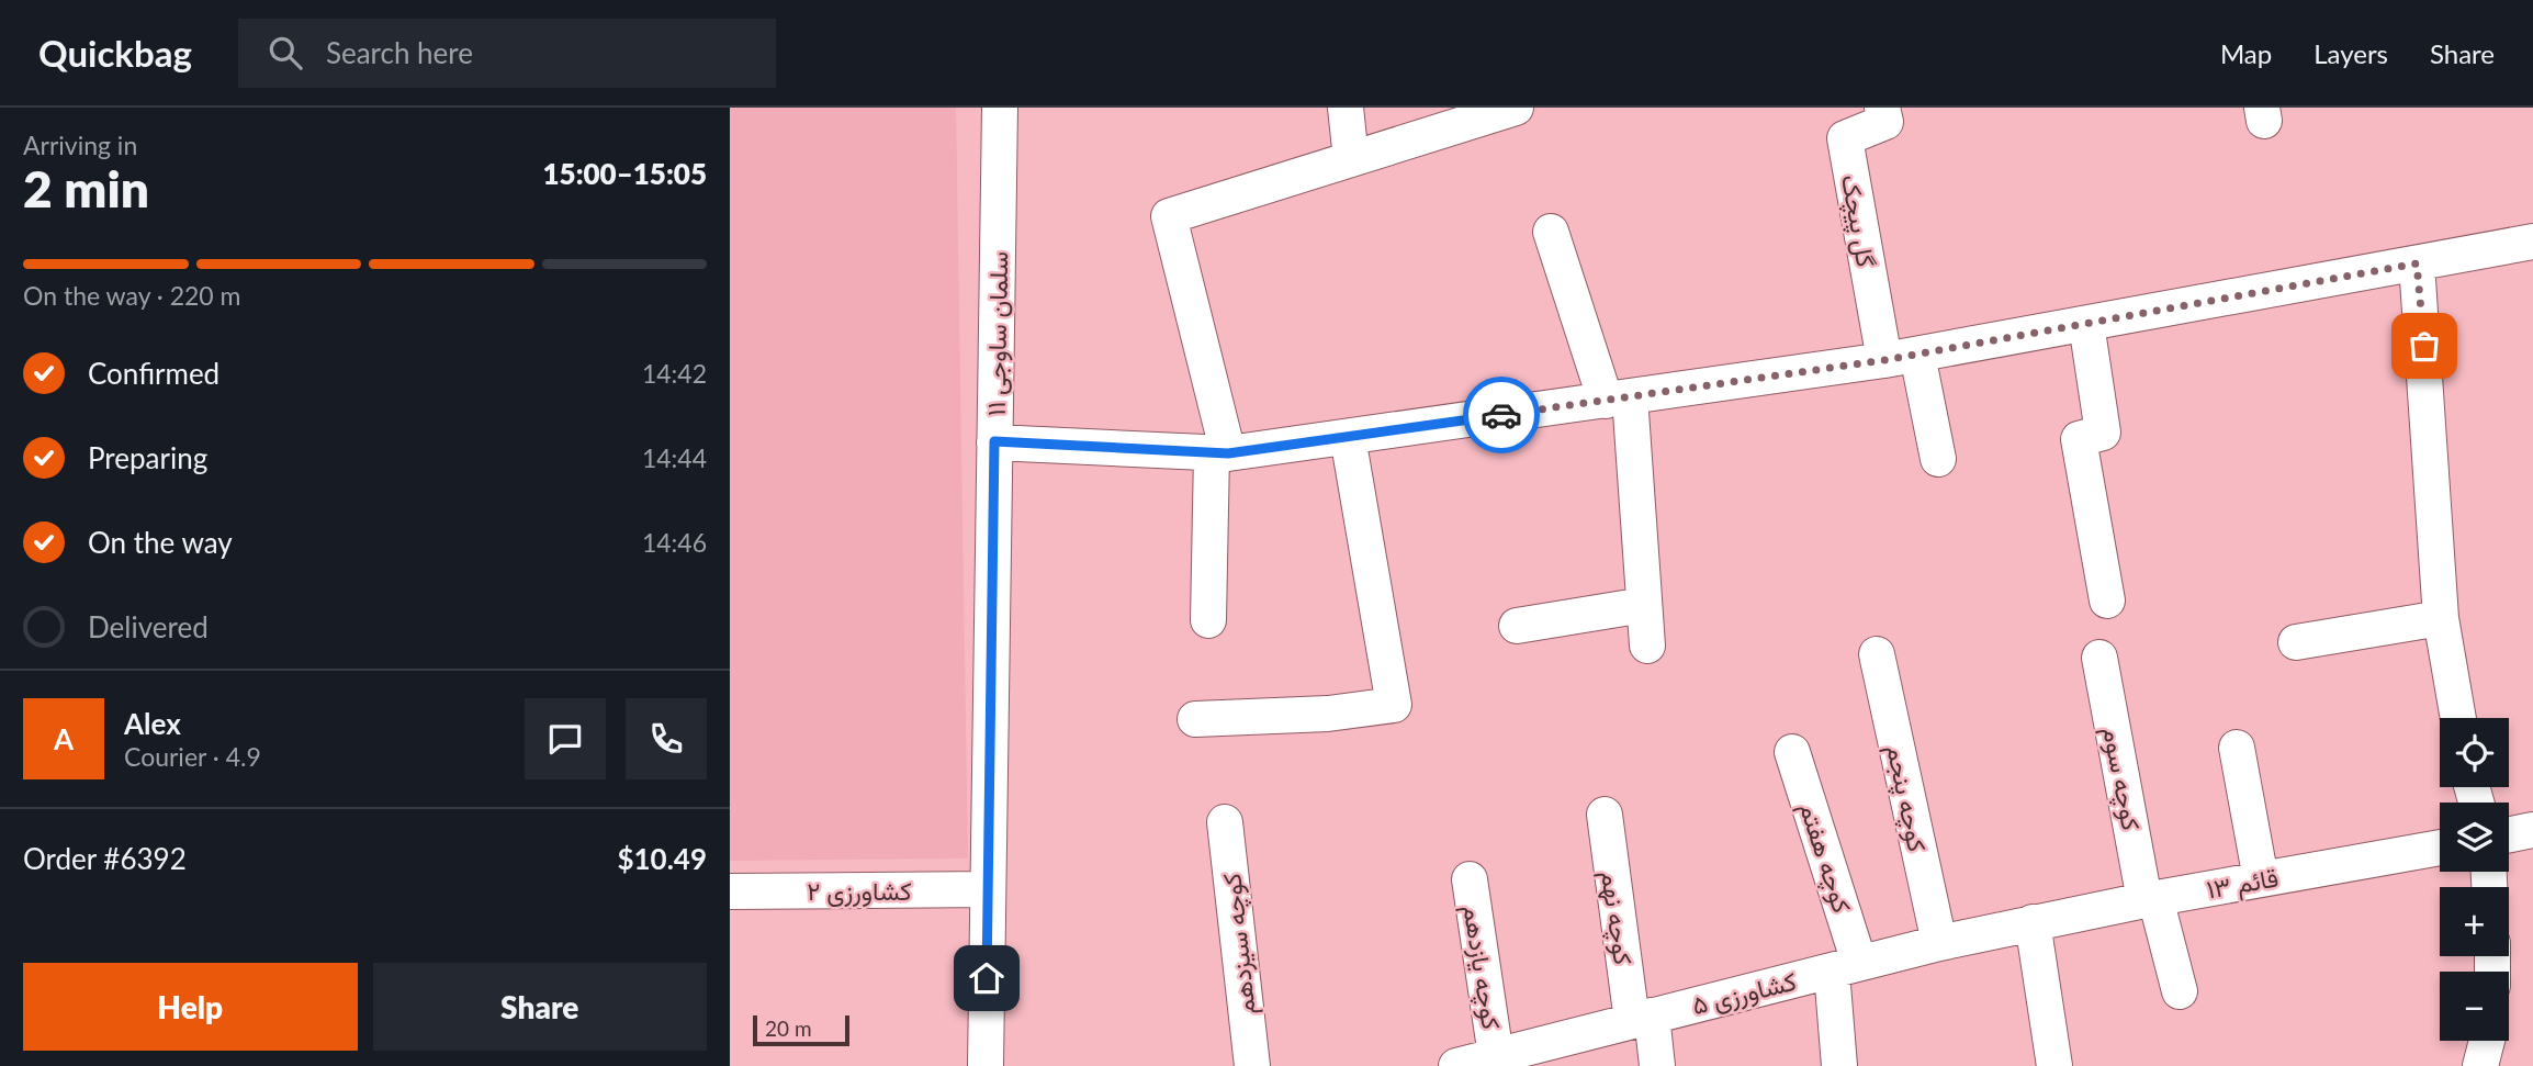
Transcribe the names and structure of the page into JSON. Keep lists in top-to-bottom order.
{
  "streets": {
    "street": [
      "گل پیچک",
      "سلمان ساوجی ۱۱",
      "کوچه سوم",
      "کوچه پنجم",
      "کوچه هفتم",
      "قائم ۱۳",
      "کشاورزی ۲",
      "کوچه نهم",
      "کوچه سیزدهم",
      "کوچه یازدهم",
      "کشاورزی ۵"
    ]
  },
  "crossings": [
    ["سلمان ساوجی ۱۱", "کشاورزی ۲"],
    ["کوچه سوم", "قائم ۱۳"],
    ["کوچه پنجم", "کشاورزی ۵"],
    ["کوچه هفتم", "کشاورزی ۵"],
    ["قائم ۱۳", "کشاورزی ۵"],
    ["کوچه نهم", "کشاورزی ۵"],
    ["کوچه یازدهم", "کشاورزی ۵"]
  ],
  "scale_bar": "20 m",
  "page": {
    "header": "Quickbag",
    "search": "Search here",
    "nav": ["Map", "Layers", "Share"],
    "heading": ["2 min", "Arriving in", "15:00–15:05"],
    "panel": [
      "Alex",
      "Courier · 4.9",
      "Order #6392",
      "$10.49"
    ],
    "bar": "On the way · 220 m",
    "list": [
      ["Confirmed", "14:42"],
      ["Preparing", "14:44"],
      ["On the way", "14:46"],
      "Delivered"
    ],
    "round": "A",
    "map_buttons": ["+", "−"],
    "buttons": ["Help", "Share"],
    "scale": "20 m"
  }
}
